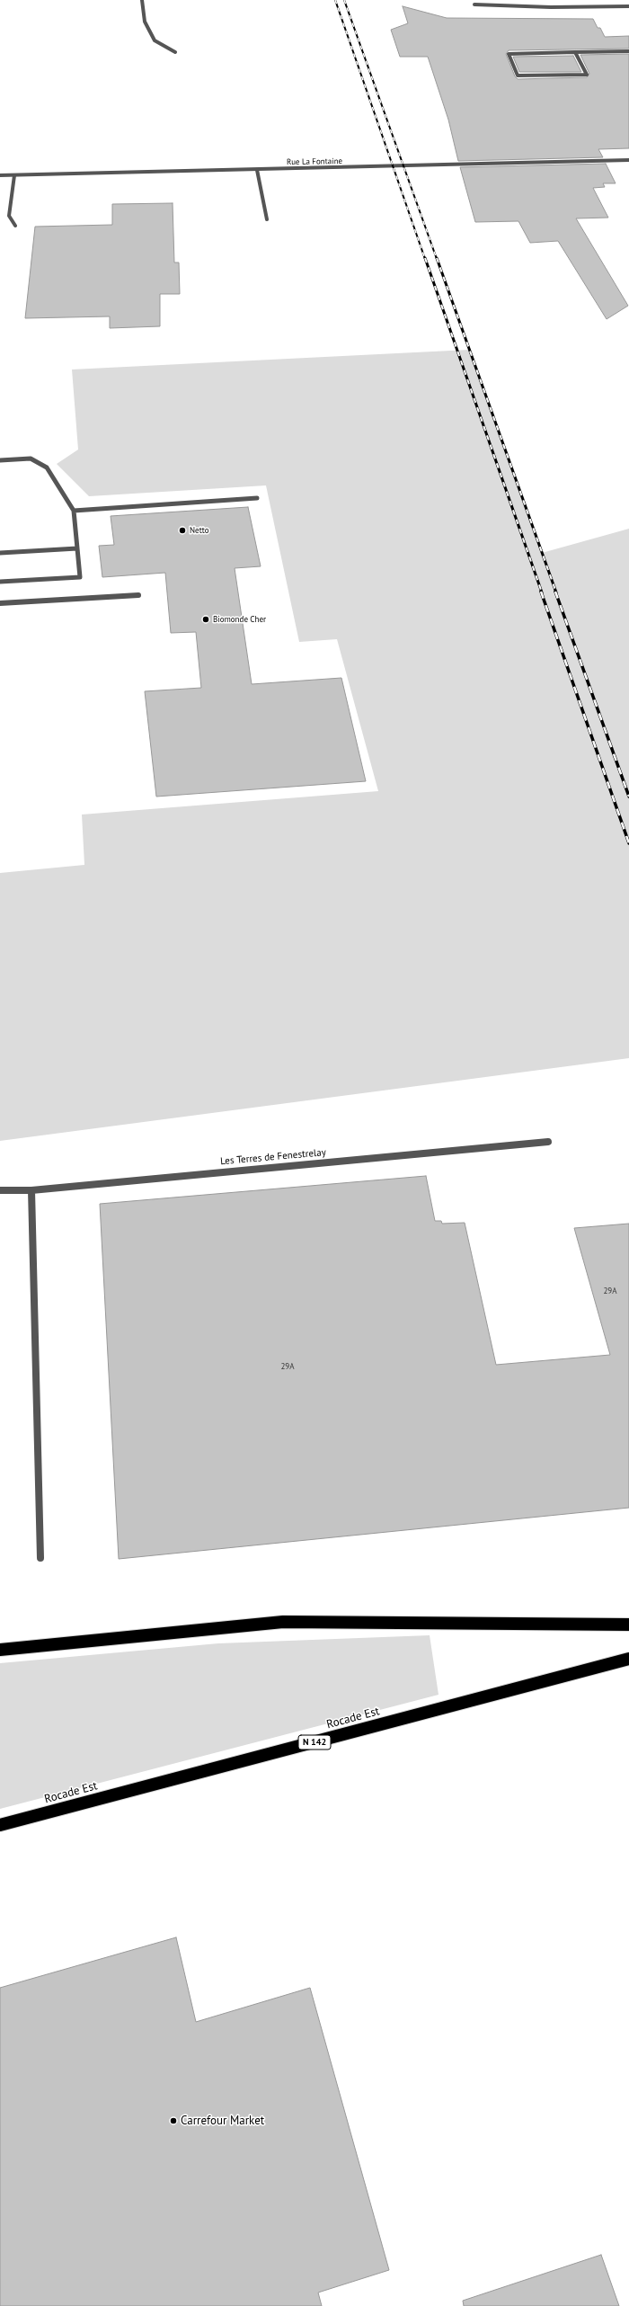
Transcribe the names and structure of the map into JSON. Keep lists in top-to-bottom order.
{
  "streets": {
    "main road": ["Rocade Est", "N 142"],
    "street": ["Rue La Fontaine", "Les Terres de Fenestrelay"]
  },
  "places": ["Netto", "Biomonde Cher", "Carrefour Market"],
  "house_numbers": ["29A", "29A"]
}
